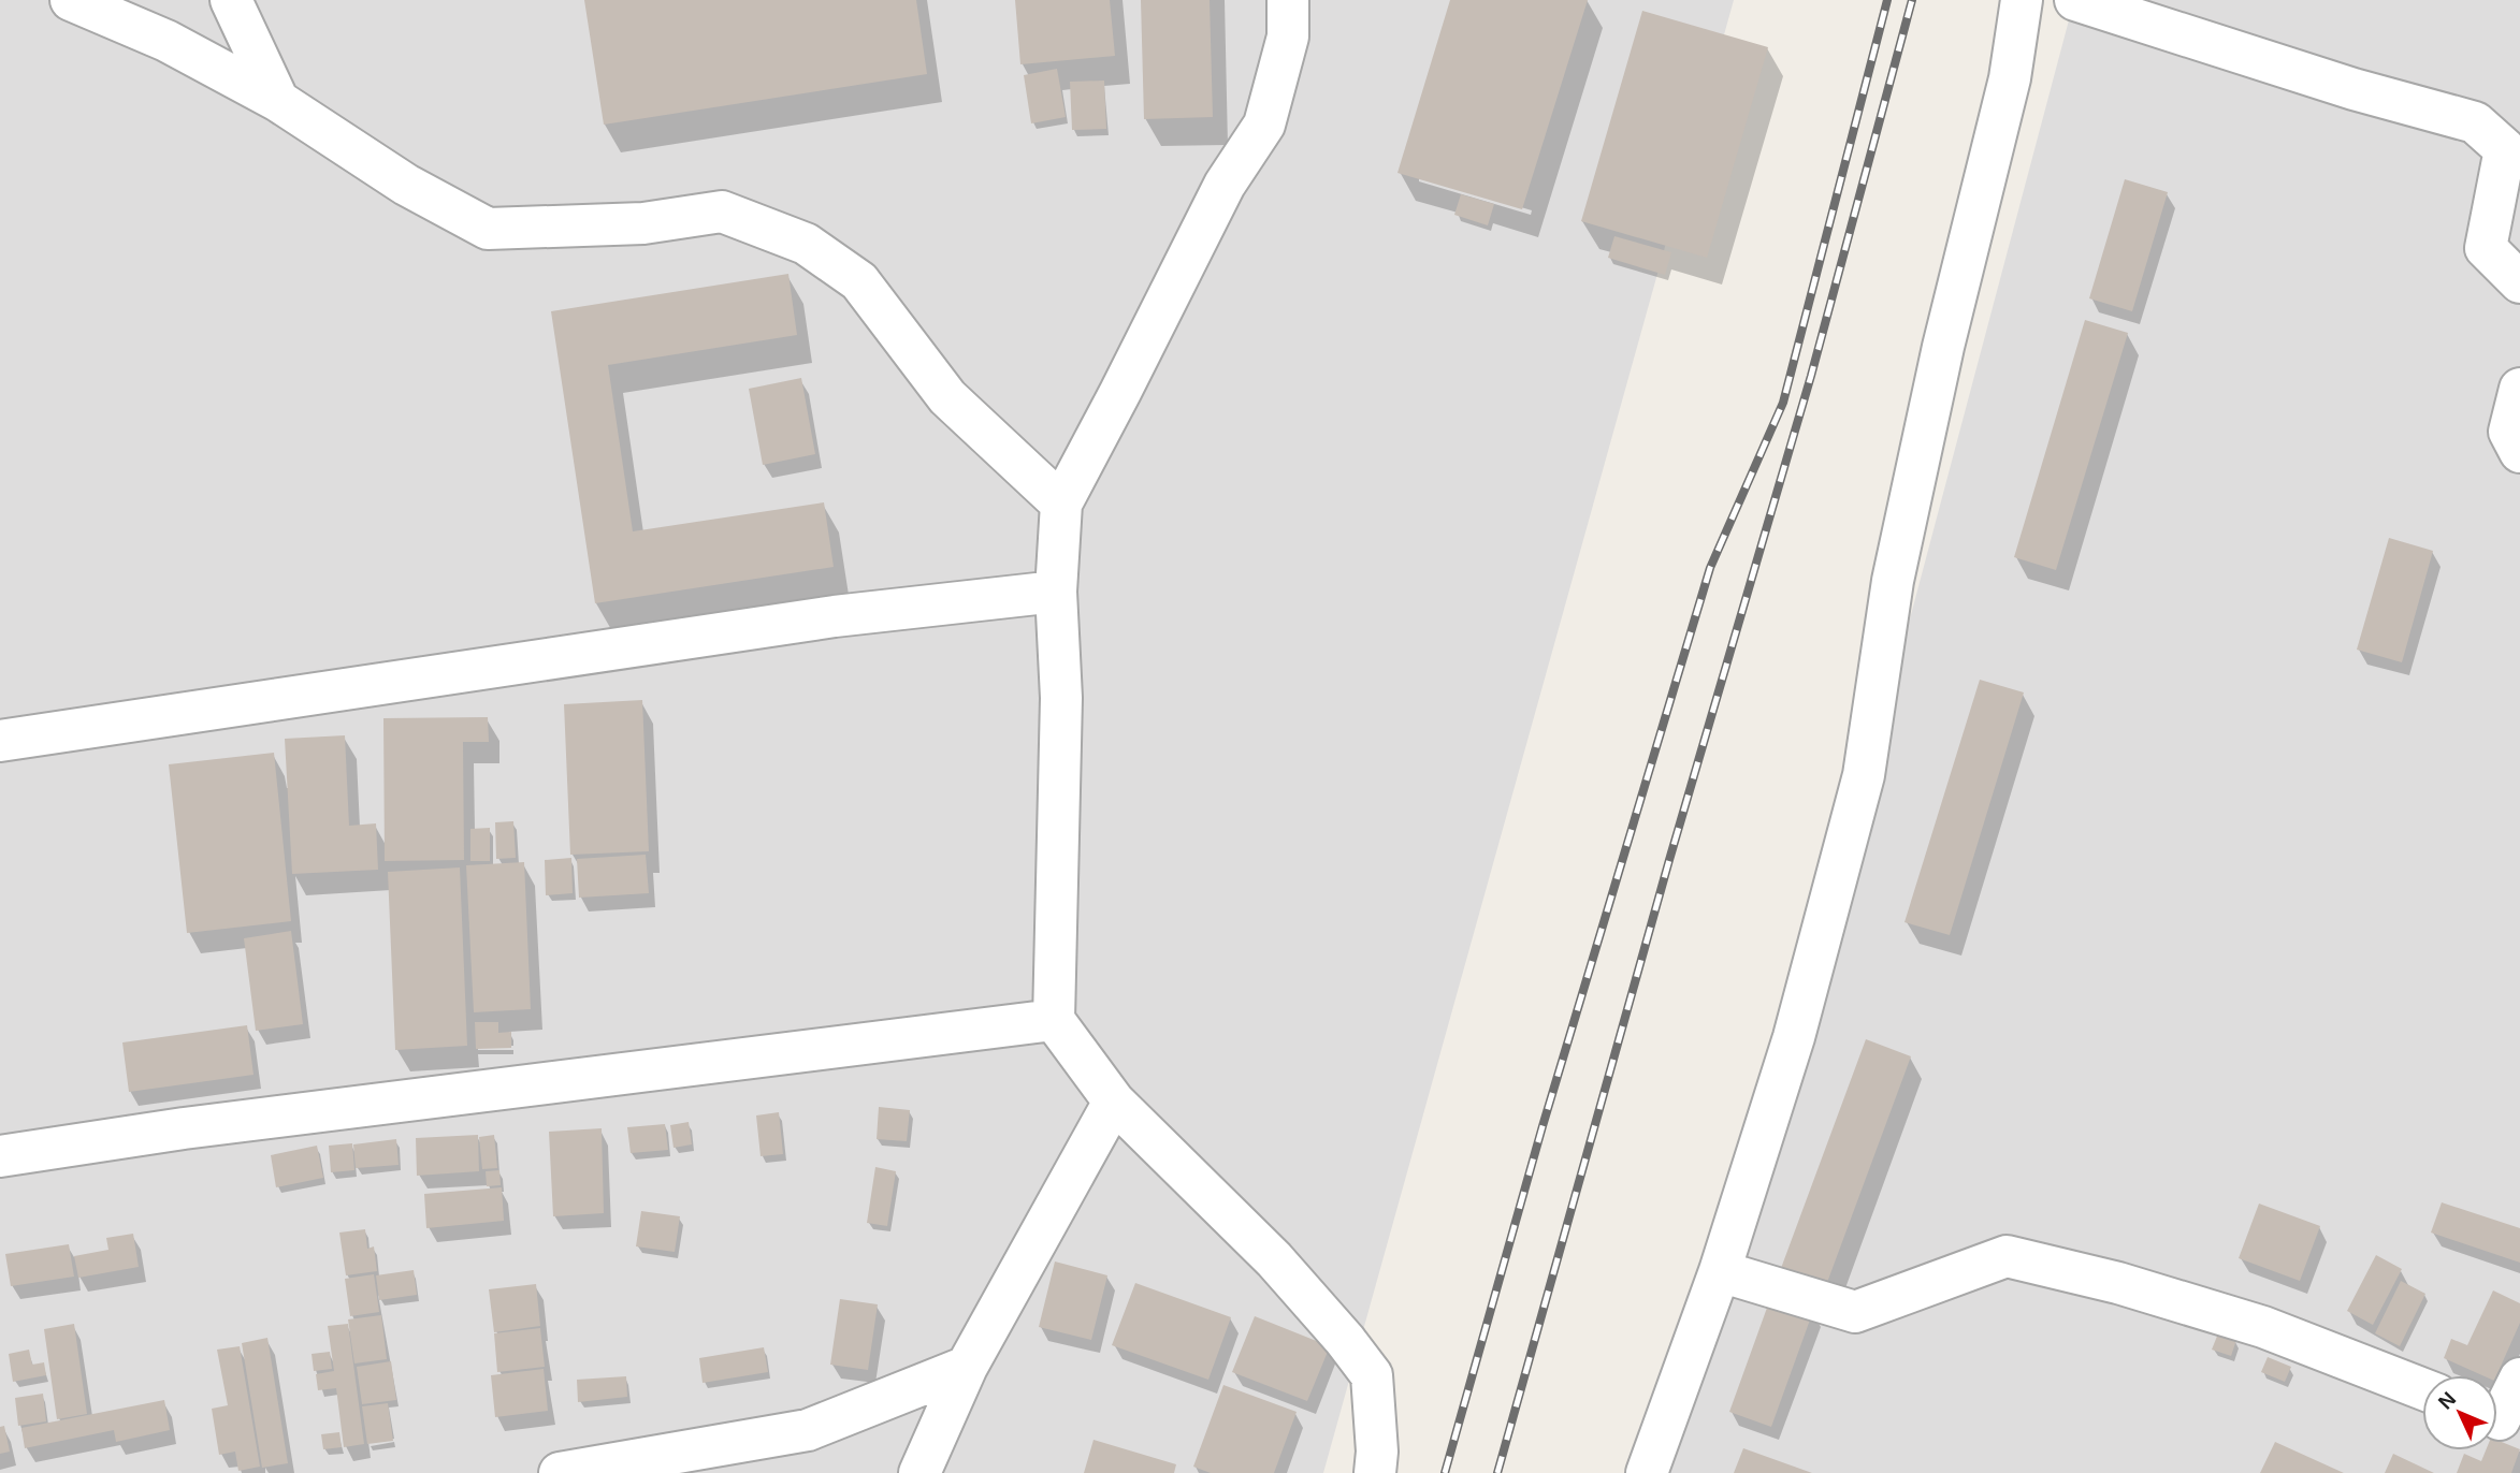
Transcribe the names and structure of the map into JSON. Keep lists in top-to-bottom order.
{
  "north": "top left"
}
